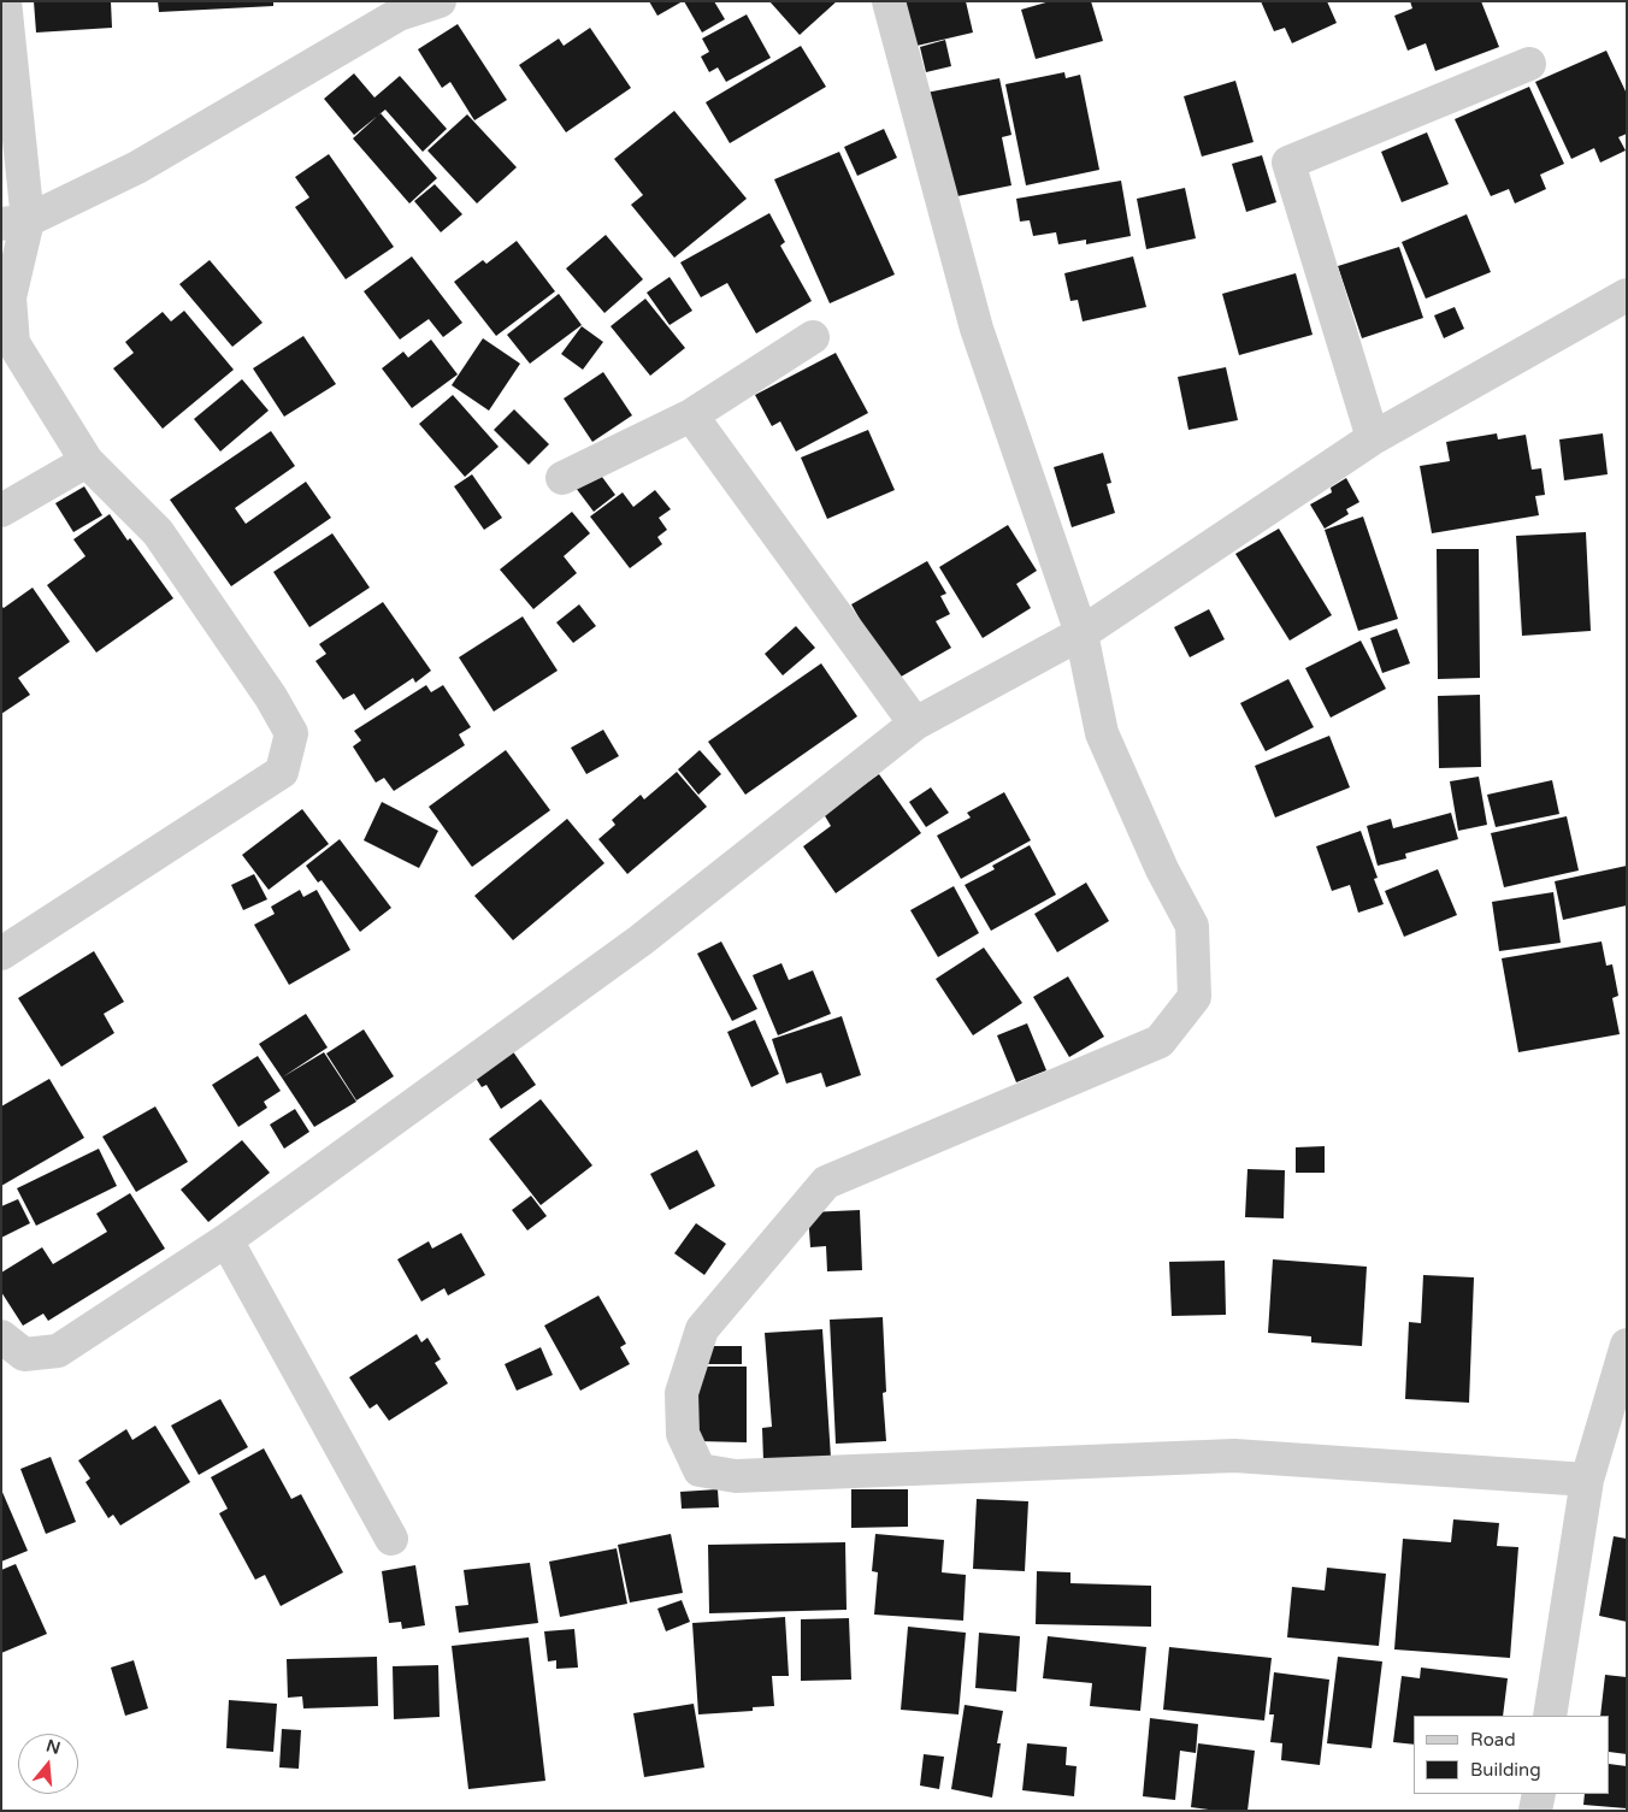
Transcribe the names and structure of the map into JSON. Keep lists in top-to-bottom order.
{
  "legend": ["Road", "Building"],
  "north": "top"
}
